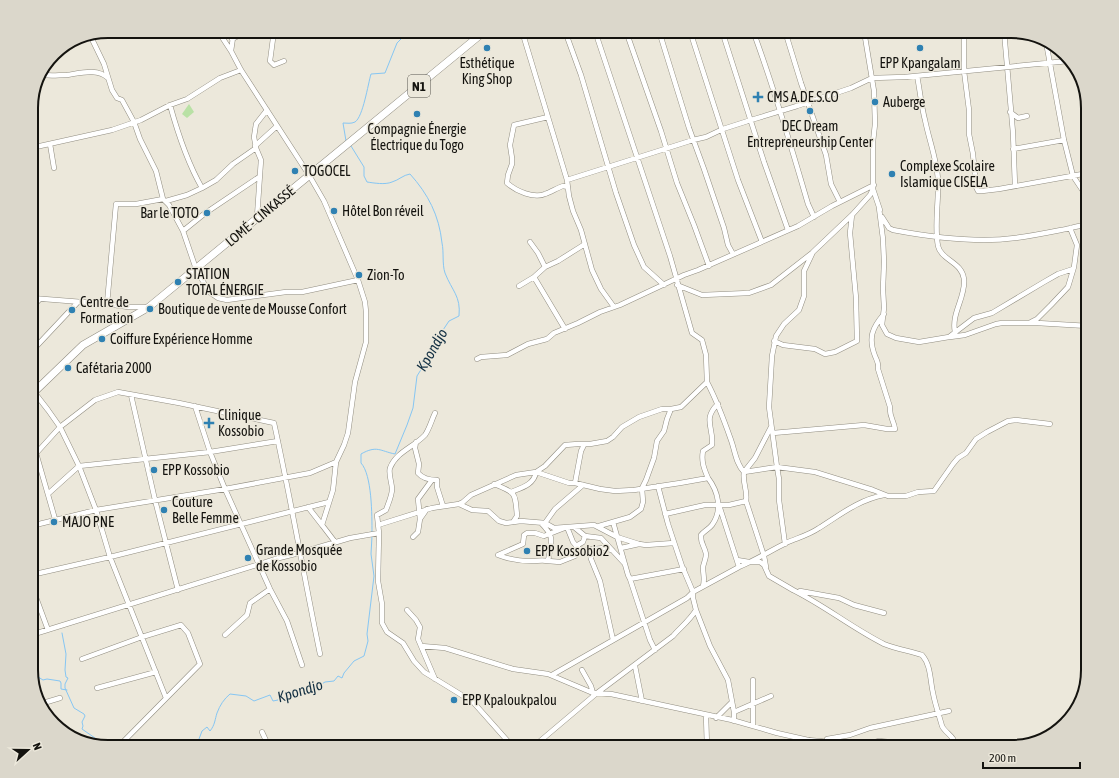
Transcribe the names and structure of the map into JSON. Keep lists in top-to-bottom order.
{
  "streets": {
    "highway": ["N1", "LOMÉ - CINKASSÉ"]
  },
  "water": ["Kpondjo"],
  "places": {
    "other": [
      "Esthétique King Shop",
      "EPP Kpangalam",
      "Auberge",
      "DEC Dream Entrepreneurship Center",
      "Compagnie Énergie Électrique du Togo",
      "TOGOCEL",
      "Complexe Scolaire Islamique CISELA",
      "Hôtel Bon réveil",
      "Bar le TOTO",
      "Zion-To",
      "STATION TOTAL ÉNERGIE",
      "Boutique de vente de Mousse Confort",
      "Centre de Formation",
      "Coiffure Expérience Homme",
      "Cafétaria 2000",
      "EPP Kossobio",
      "Couture Belle Femme",
      "MAJO PNE",
      "EPP Kossobio2",
      "Grande Mosquée de Kossobio",
      "EPP Kpaloukpalou"
    ],
    "health": ["CMS A.DE.S.CO", "Clinique Kossobio"]
  },
  "scale_bar": "200 m",
  "north": "right"
}
